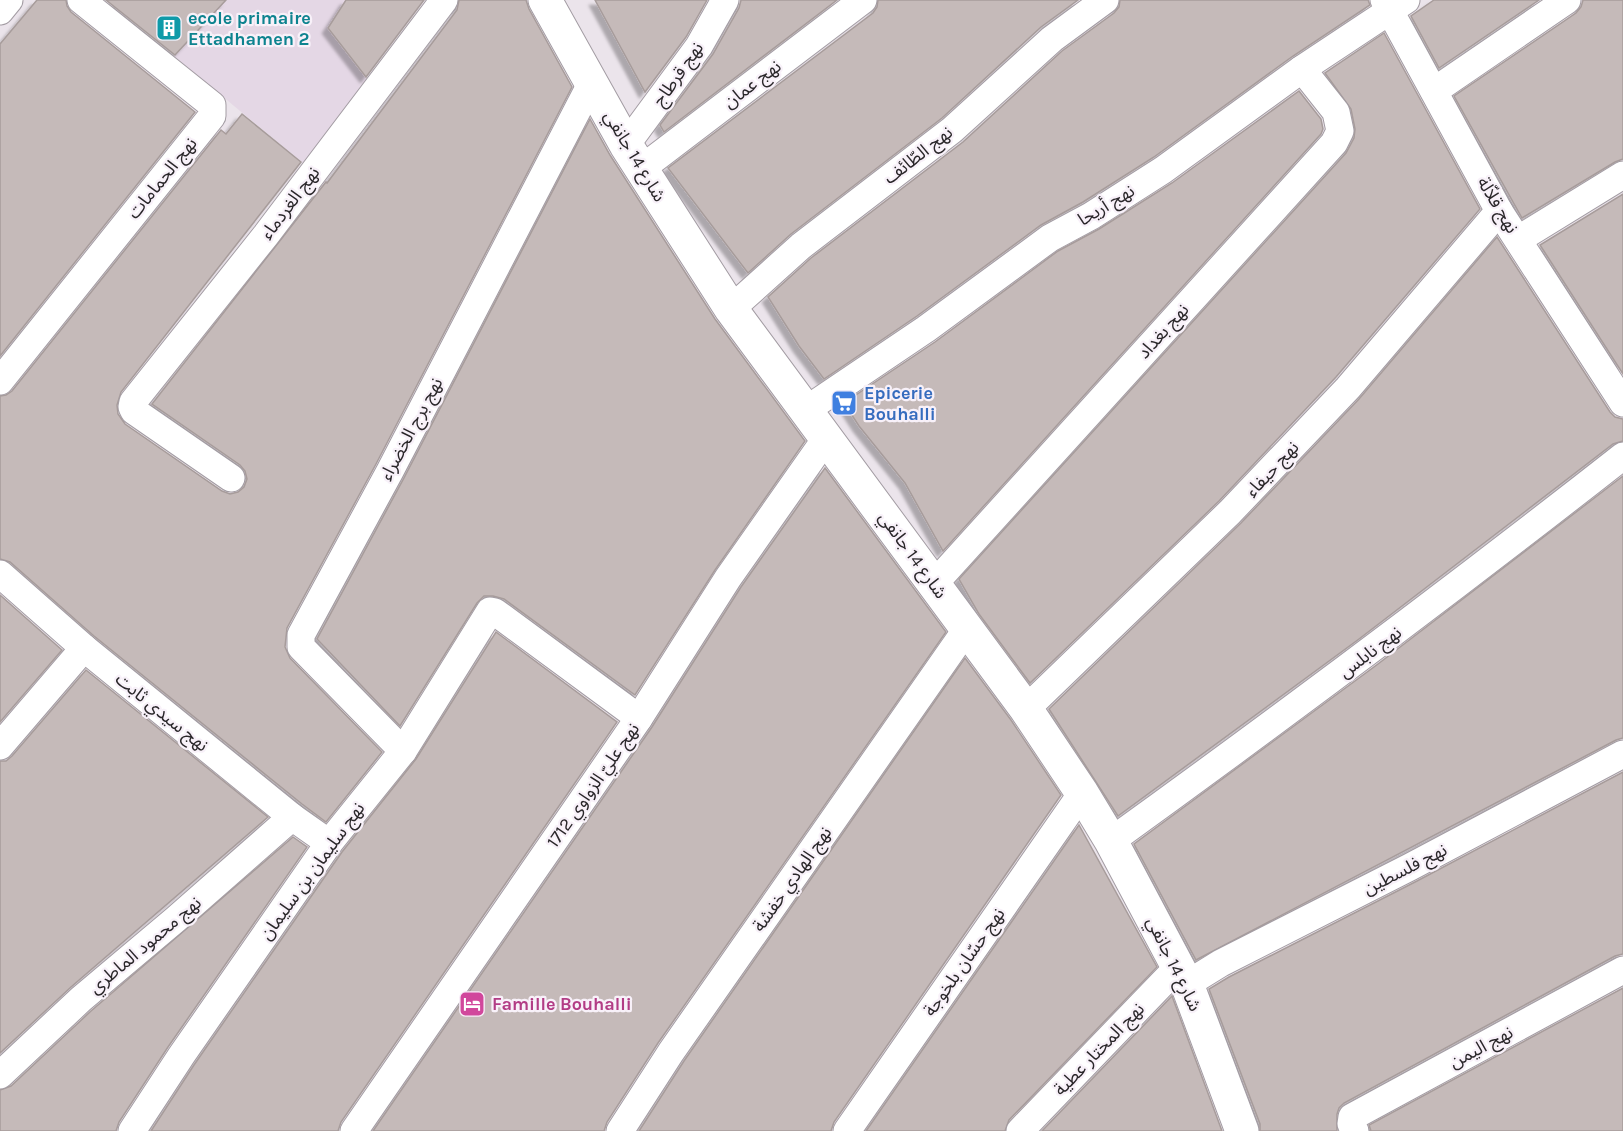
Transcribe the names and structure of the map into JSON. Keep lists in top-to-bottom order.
{
  "streets": {
    "street": [
      "نهج قرطاج",
      "نهج عمان",
      "نهج الطّائف",
      "شارع 14 جانفي",
      "نهج الحمامات",
      "نهج الغردماء",
      "نهج أريحا",
      "نهج قلاّلة",
      "نهج بغداد",
      "نهج برج الخضراء",
      "نهج حيفاء",
      "نهج نابلس",
      "نهج سيدي ثابت",
      "نهج عليّ الزواوي 1712",
      "نهج فلسطين",
      "نهج سليمان بن سليمان",
      "نهج الهادي خفشة",
      "نهج محمود الماطري",
      "نهج حسّان بلخوجة",
      "نهج اليمن",
      "نهج المختار عطية"
    ]
  },
  "crossings": [
    ["نهج قرطاج", "نهج عمان"],
    ["نهج قرطاج", "شارع 14 جانفي"],
    ["نهج عمان", "شارع 14 جانفي"],
    ["نهج الطّائف", "شارع 14 جانفي"],
    ["شارع 14 جانفي", "نهج أريحا"],
    ["شارع 14 جانفي", "نهج بغداد"],
    ["شارع 14 جانفي", "نهج برج الخضراء"],
    ["شارع 14 جانفي", "نهج حيفاء"],
    ["شارع 14 جانفي", "نهج نابلس"],
    ["شارع 14 جانفي", "نهج عليّ الزواوي 1712"],
    ["شارع 14 جانفي", "نهج فلسطين"],
    ["شارع 14 جانفي", "نهج الهادي خفشة"],
    ["شارع 14 جانفي", "نهج حسّان بلخوجة"],
    ["شارع 14 جانفي", "نهج المختار عطية"],
    ["نهج أريحا", "نهج قلاّلة"],
    ["نهج أريحا", "نهج بغداد"],
    ["نهج قلاّلة", "نهج حيفاء"],
    ["نهج برج الخضراء", "نهج سليمان بن سليمان"],
    ["نهج سيدي ثابت", "نهج سليمان بن سليمان"],
    ["نهج سيدي ثابت", "نهج محمود الماطري"],
    ["نهج عليّ الزواوي 1712", "نهج سليمان بن سليمان"],
    ["نهج فلسطين", "نهج المختار عطية"]
  ],
  "places": {
    "building": ["ecole primaire Ettadhamen 2"],
    "supermarket": ["Epicerie Bouhalli"],
    "hotel": ["Famille Bouhalli"]
  }
}
